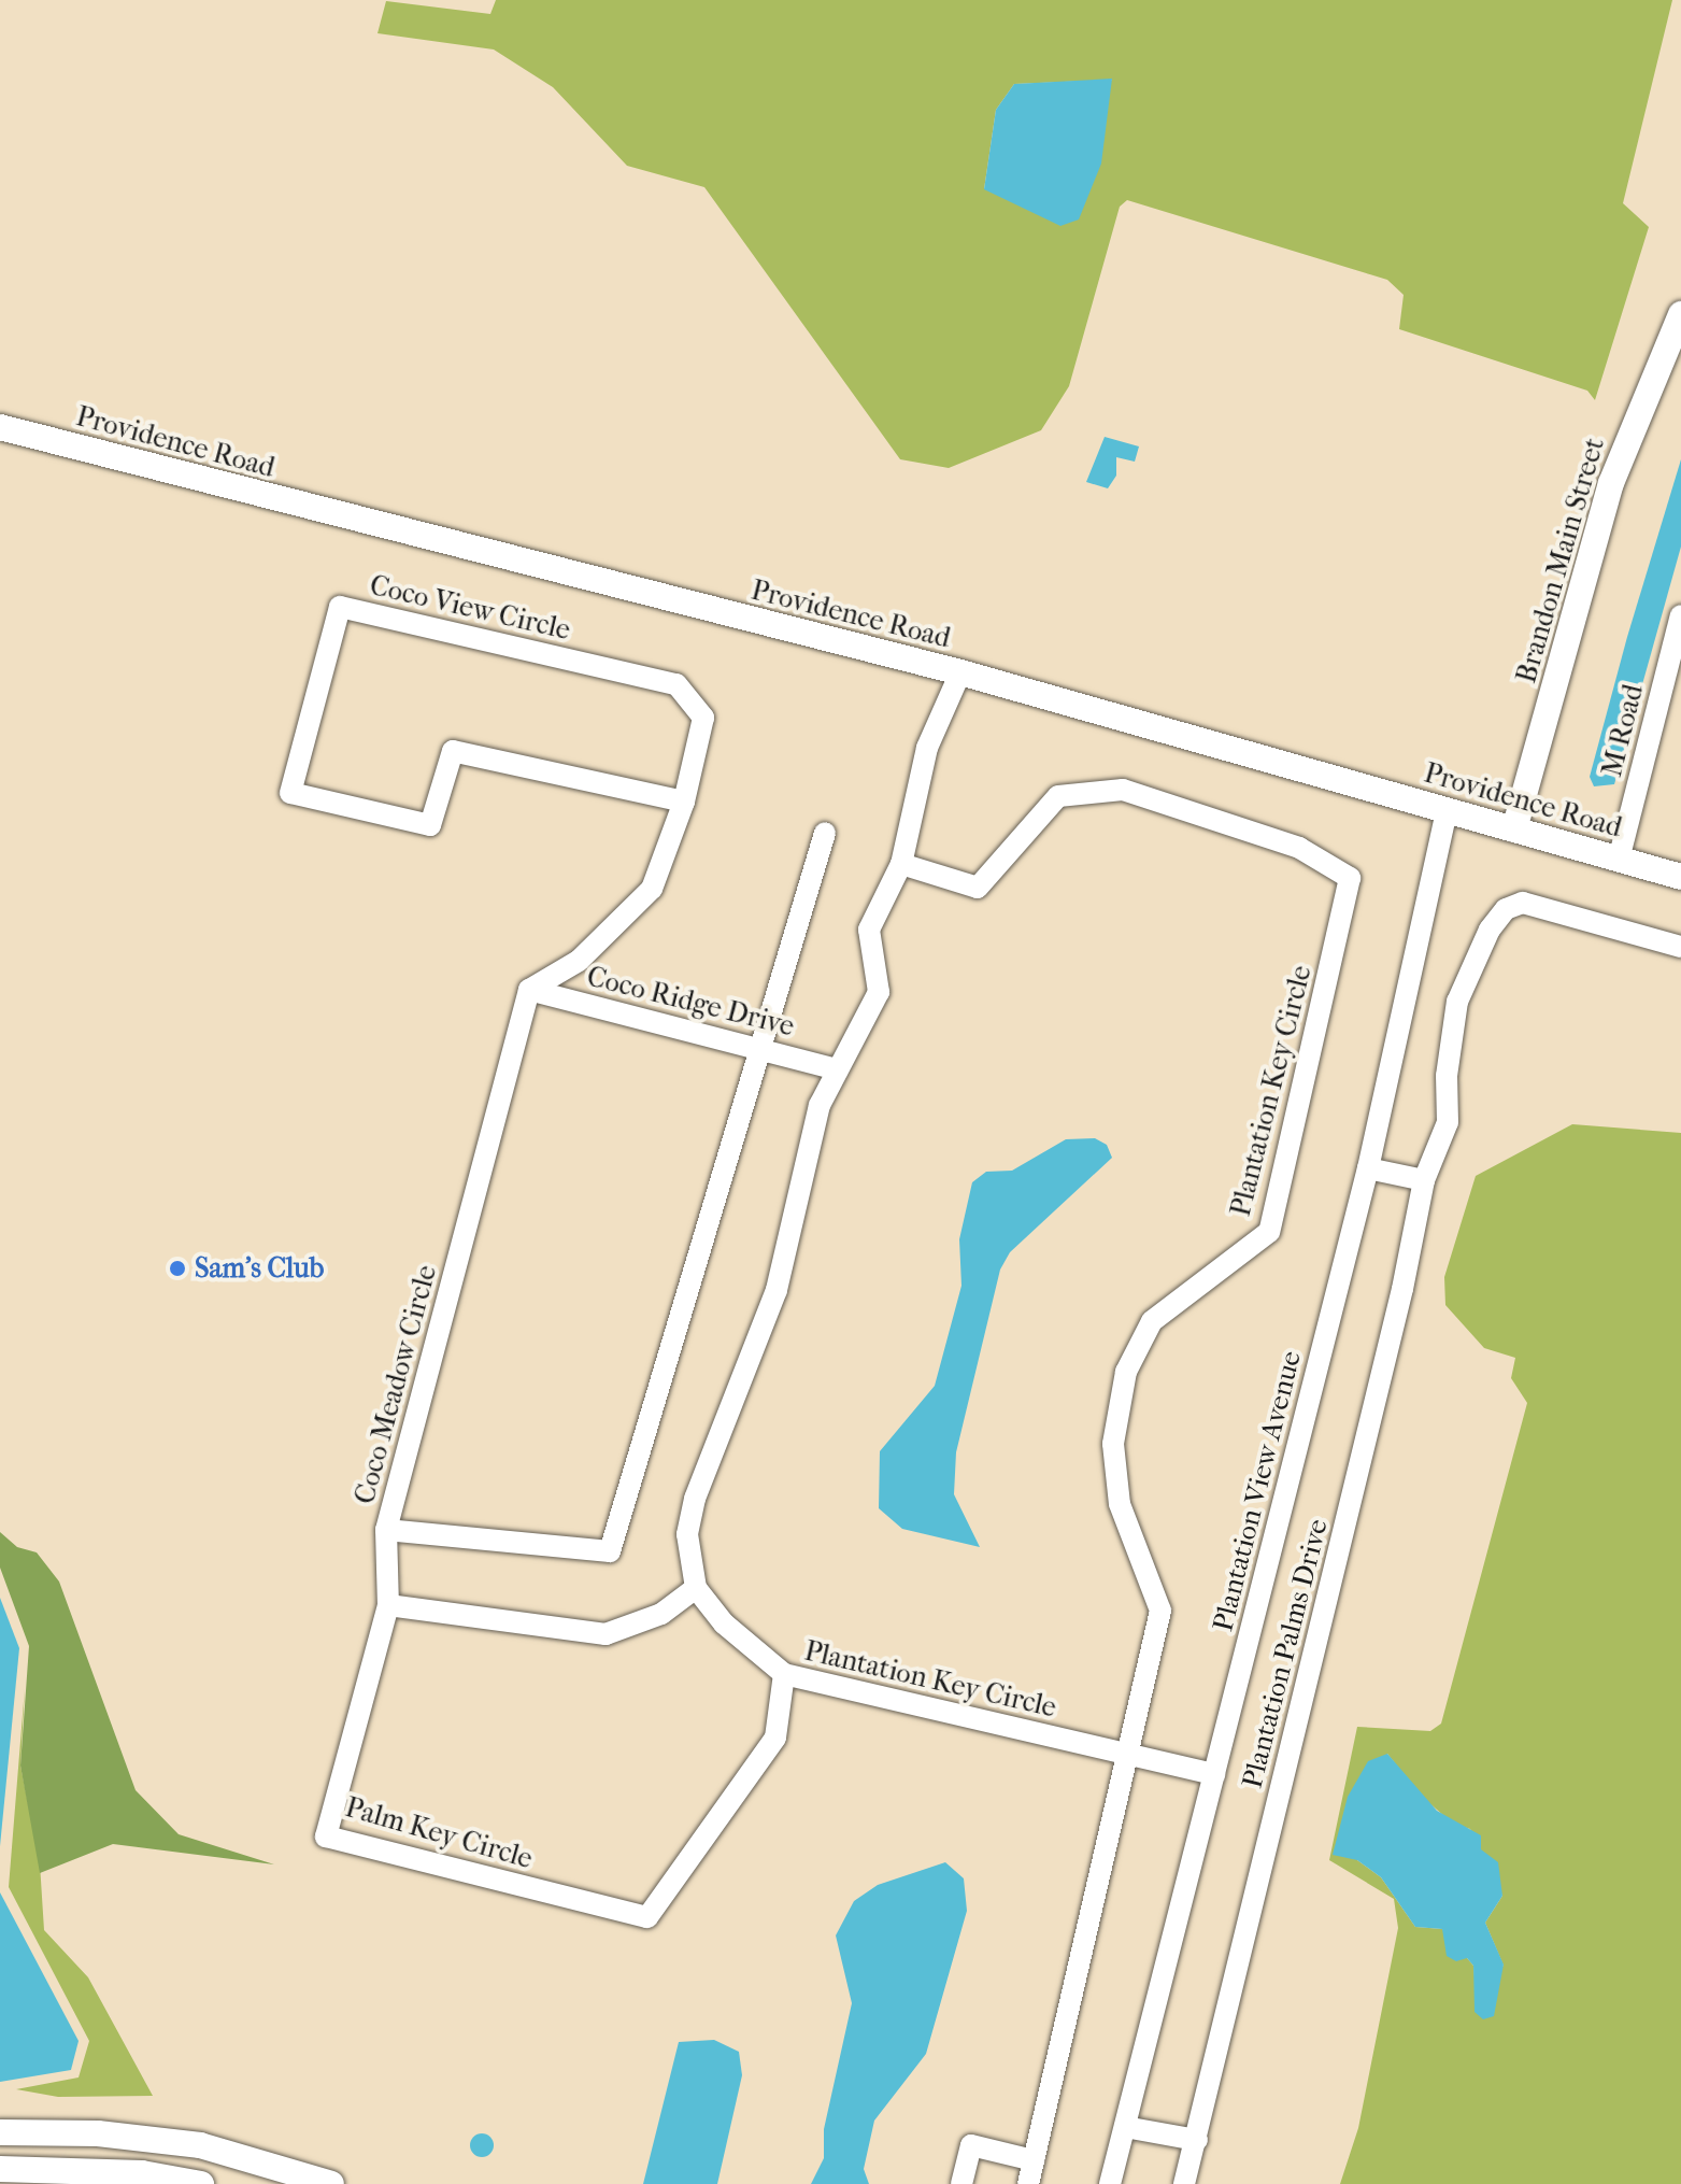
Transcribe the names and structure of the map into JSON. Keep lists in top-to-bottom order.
{
  "streets": {
    "street": [
      "Providence Road",
      "Brandon Main Street",
      "Coco View Circle",
      "M Road",
      "Coco Ridge Drive",
      "Plantation Key Circle",
      "Coco Meadow Circle",
      "Plantation View Avenue",
      "Plantation Palms Drive",
      "Palm Key Circle"
    ]
  },
  "crossings": [
    ["Providence Road", "Brandon Main Street"],
    ["Providence Road", "M Road"],
    ["Providence Road", "Plantation Key Circle"],
    ["Providence Road", "Plantation View Avenue"],
    ["Coco Ridge Drive", "Plantation Key Circle"],
    ["Coco Ridge Drive", "Coco Meadow Circle"],
    ["Plantation Key Circle", "Plantation View Avenue"],
    ["Plantation Key Circle", "Palm Key Circle"]
  ],
  "places": ["Sam's Club"]
}
